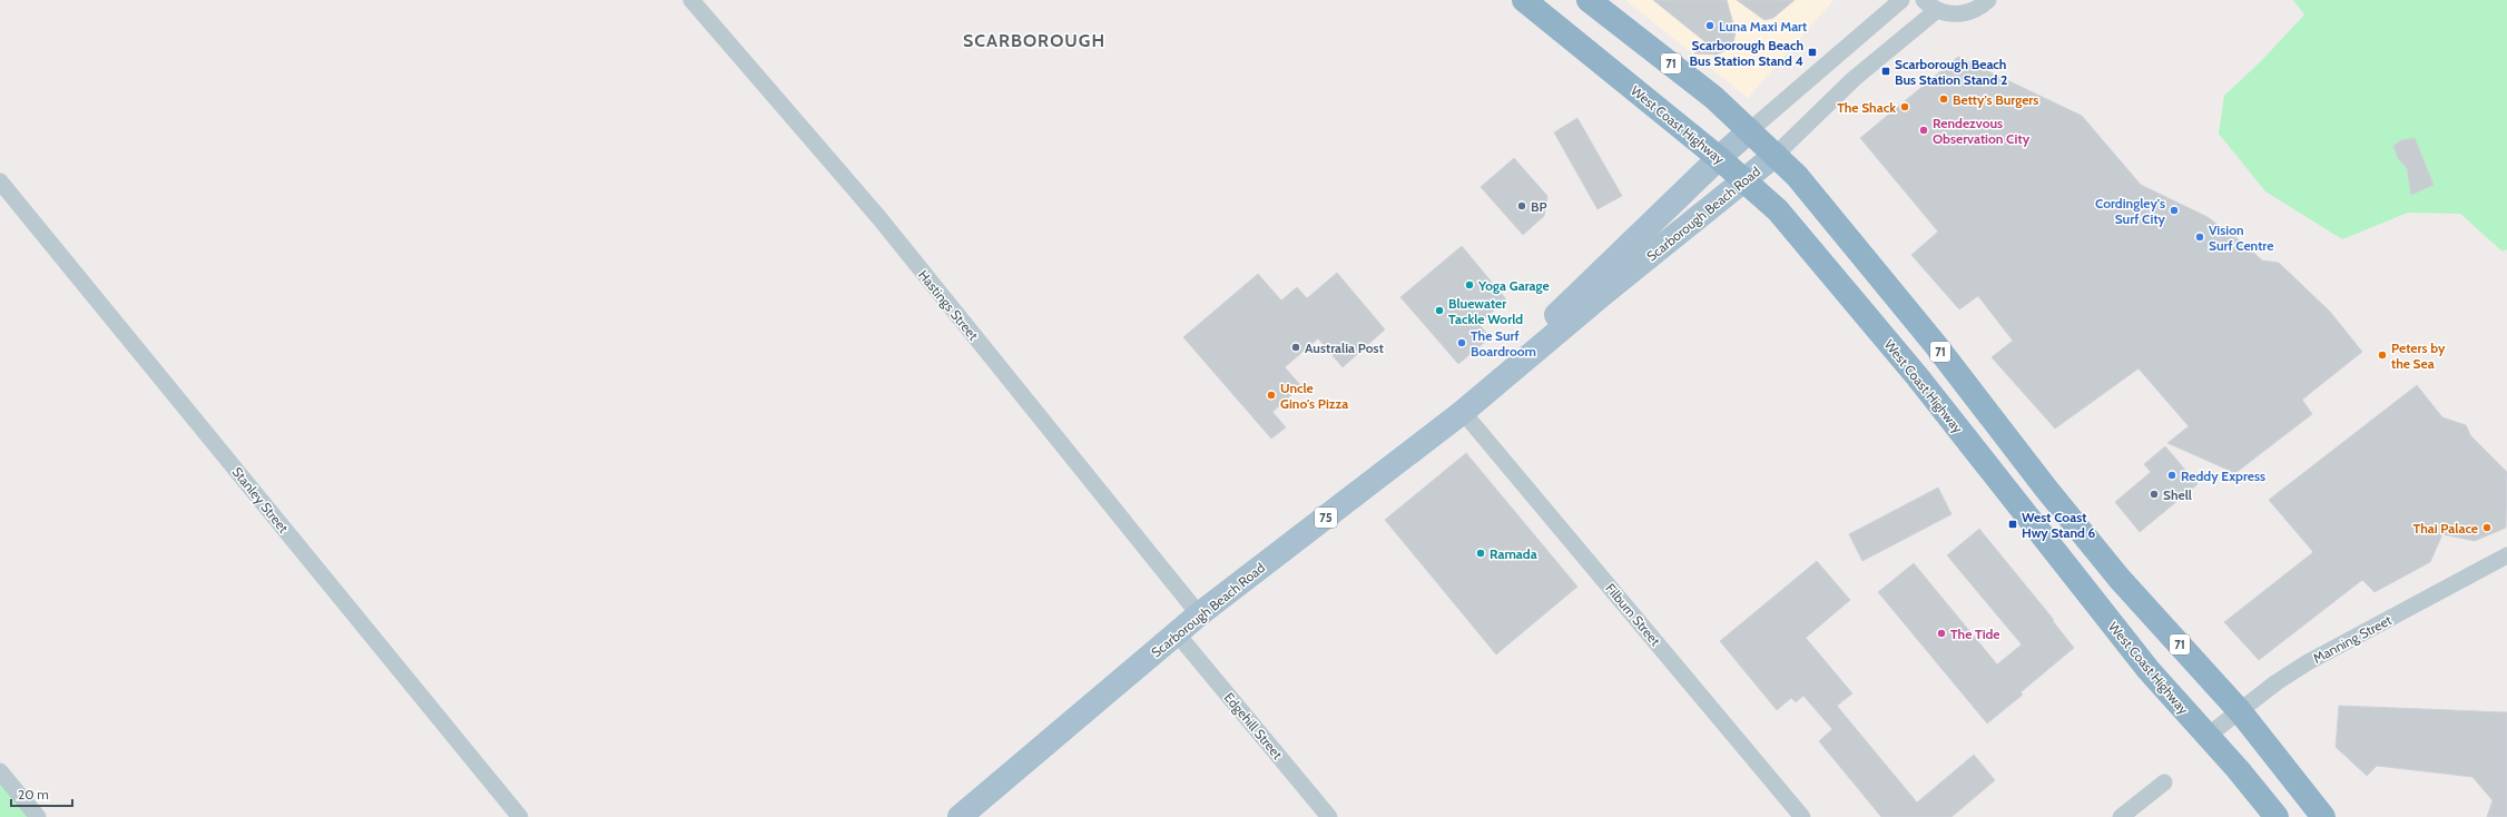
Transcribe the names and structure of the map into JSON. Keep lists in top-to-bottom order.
{
  "streets": {
    "highway": ["71", "West Coast Highway"],
    "main road": ["Scarborough Beach Road", "75"],
    "street": [
      "Hastings Street",
      "Stanley Street",
      "Filburn Street",
      "Manning Street",
      "Edgehill Street"
    ]
  },
  "crossings": [
    ["71", "Scarborough Beach Road"],
    ["71", "Manning Street"],
    ["West Coast Highway", "Scarborough Beach Road"],
    ["West Coast Highway", "Manning Street"],
    ["Scarborough Beach Road", "Hastings Street"],
    ["Scarborough Beach Road", "Filburn Street"],
    ["Scarborough Beach Road", "Edgehill Street"]
  ],
  "districts": ["SCARBOROUGH"],
  "places": {
    "other": [
      "Luna Maxi Mart",
      "Betty's Burgers",
      "The Shack",
      "Rendezvous Observation City",
      "BP",
      "Cordingley's Surf City",
      "Vision Surf Centre",
      "Yoga Garage",
      "Bluewater Tackle World",
      "The Surf Boardroom",
      "Australia Post",
      "Peters by the Sea",
      "Uncle Gino's Pizza",
      "Reddy Express",
      "Shell",
      "Thai Palace",
      "Ramada",
      "The Tide"
    ],
    "transit": ["Scarborough Beach Bus Station Stand 4", "Scarborough Beach Bus Station Stand 2", "West Coast Hwy Stand 6"]
  },
  "scale_bar": "20 m"
}
